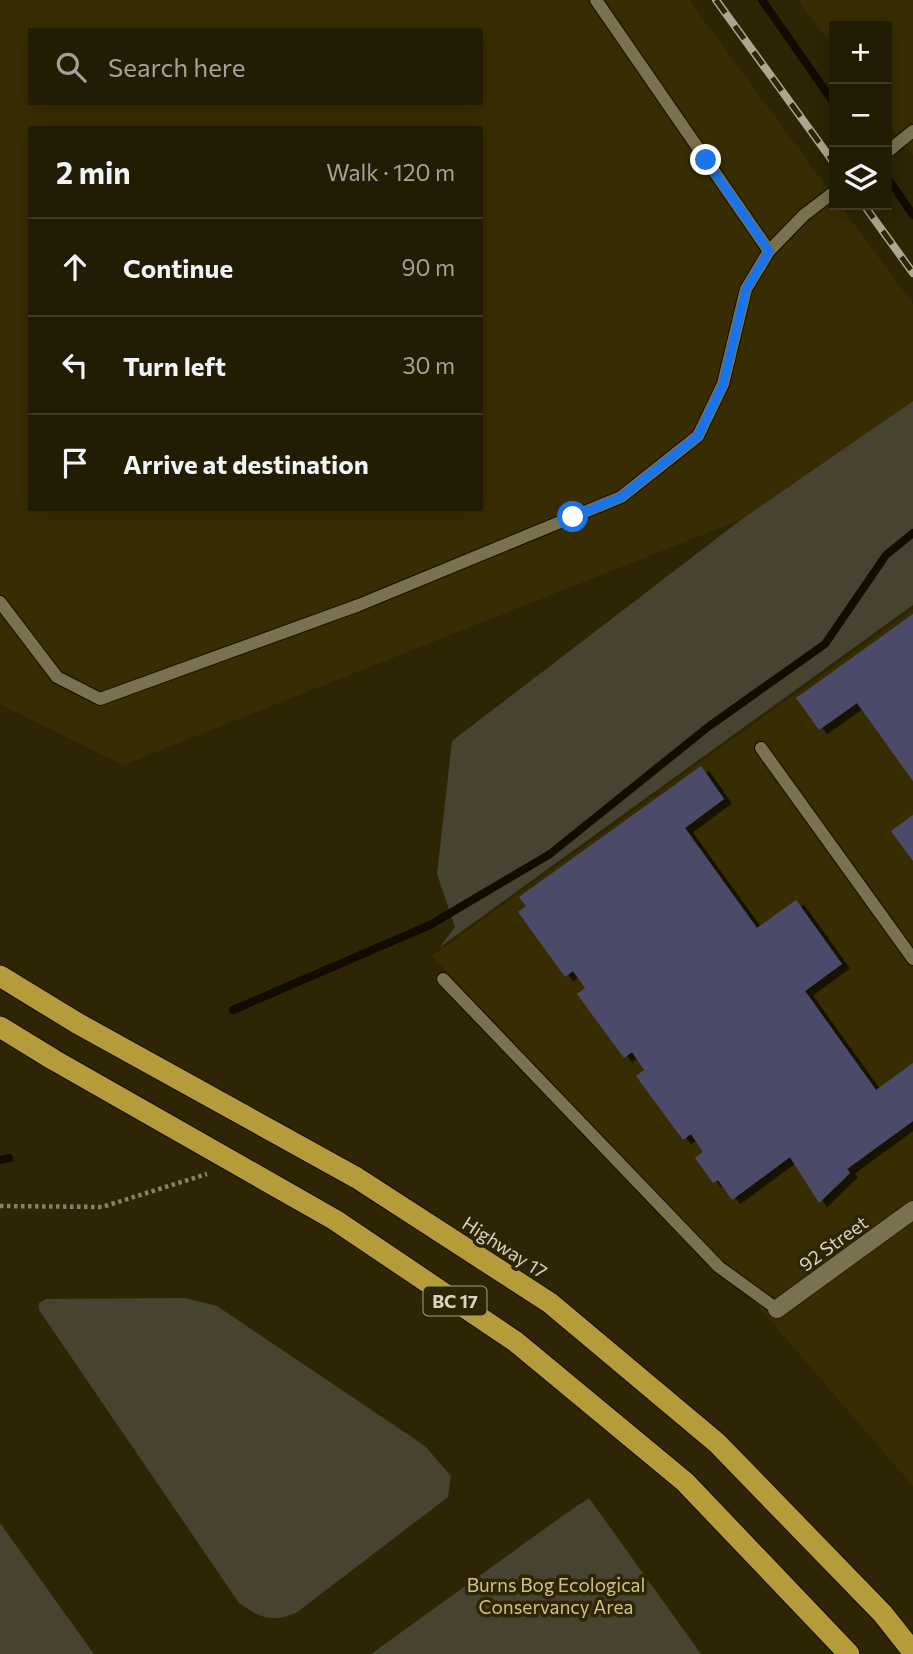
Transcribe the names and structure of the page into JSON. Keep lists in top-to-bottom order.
{
  "streets": {
    "highway": ["Highway 17", "BC 17"],
    "street": ["92 Street"]
  },
  "parks": ["Burns Bog Ecological Conservancy Area"],
  "page": {
    "map_buttons": ["+", "−"],
    "search": "Search here",
    "heading": ["2 min", "Walk · 120 m"],
    "list": [
      ["Continue", "90 m"],
      ["Turn left", "30 m"],
      "Arrive at destination"
    ]
  }
}
